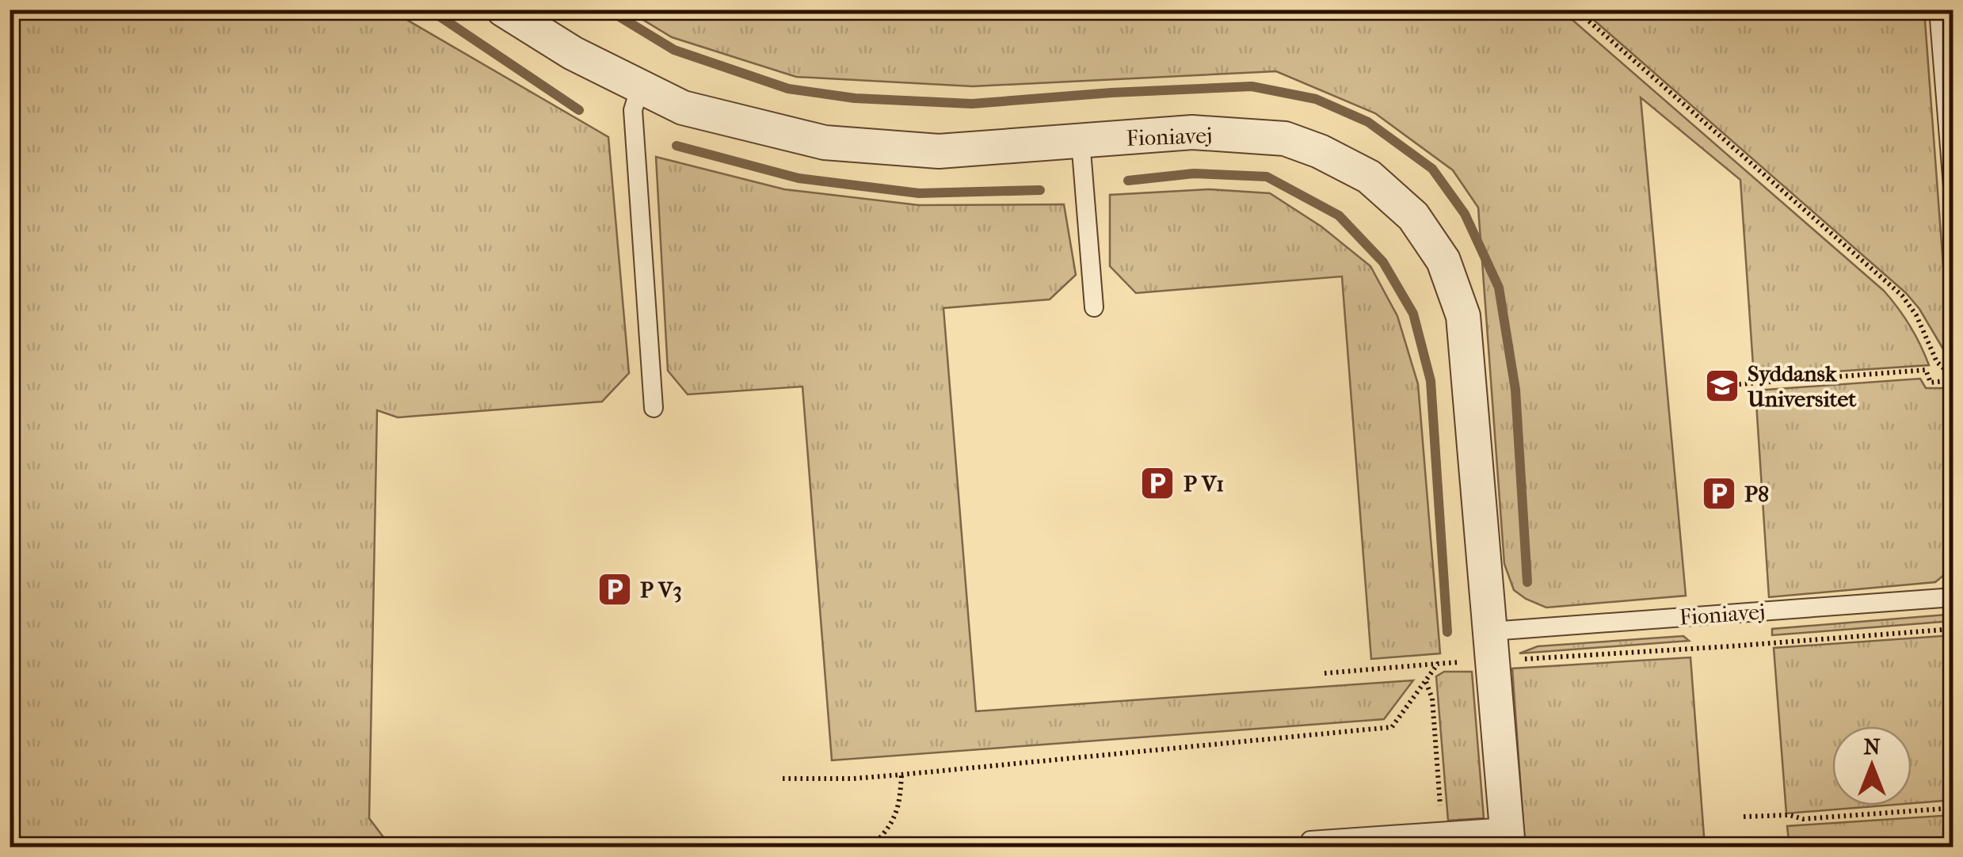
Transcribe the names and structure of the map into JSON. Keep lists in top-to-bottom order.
{
  "streets": {
    "street": ["Fioniavej"]
  },
  "places": {
    "school or university": ["Syddansk Universitet"],
    "parking": ["P V1", "P8", "P V3"]
  },
  "north": "top"
}
